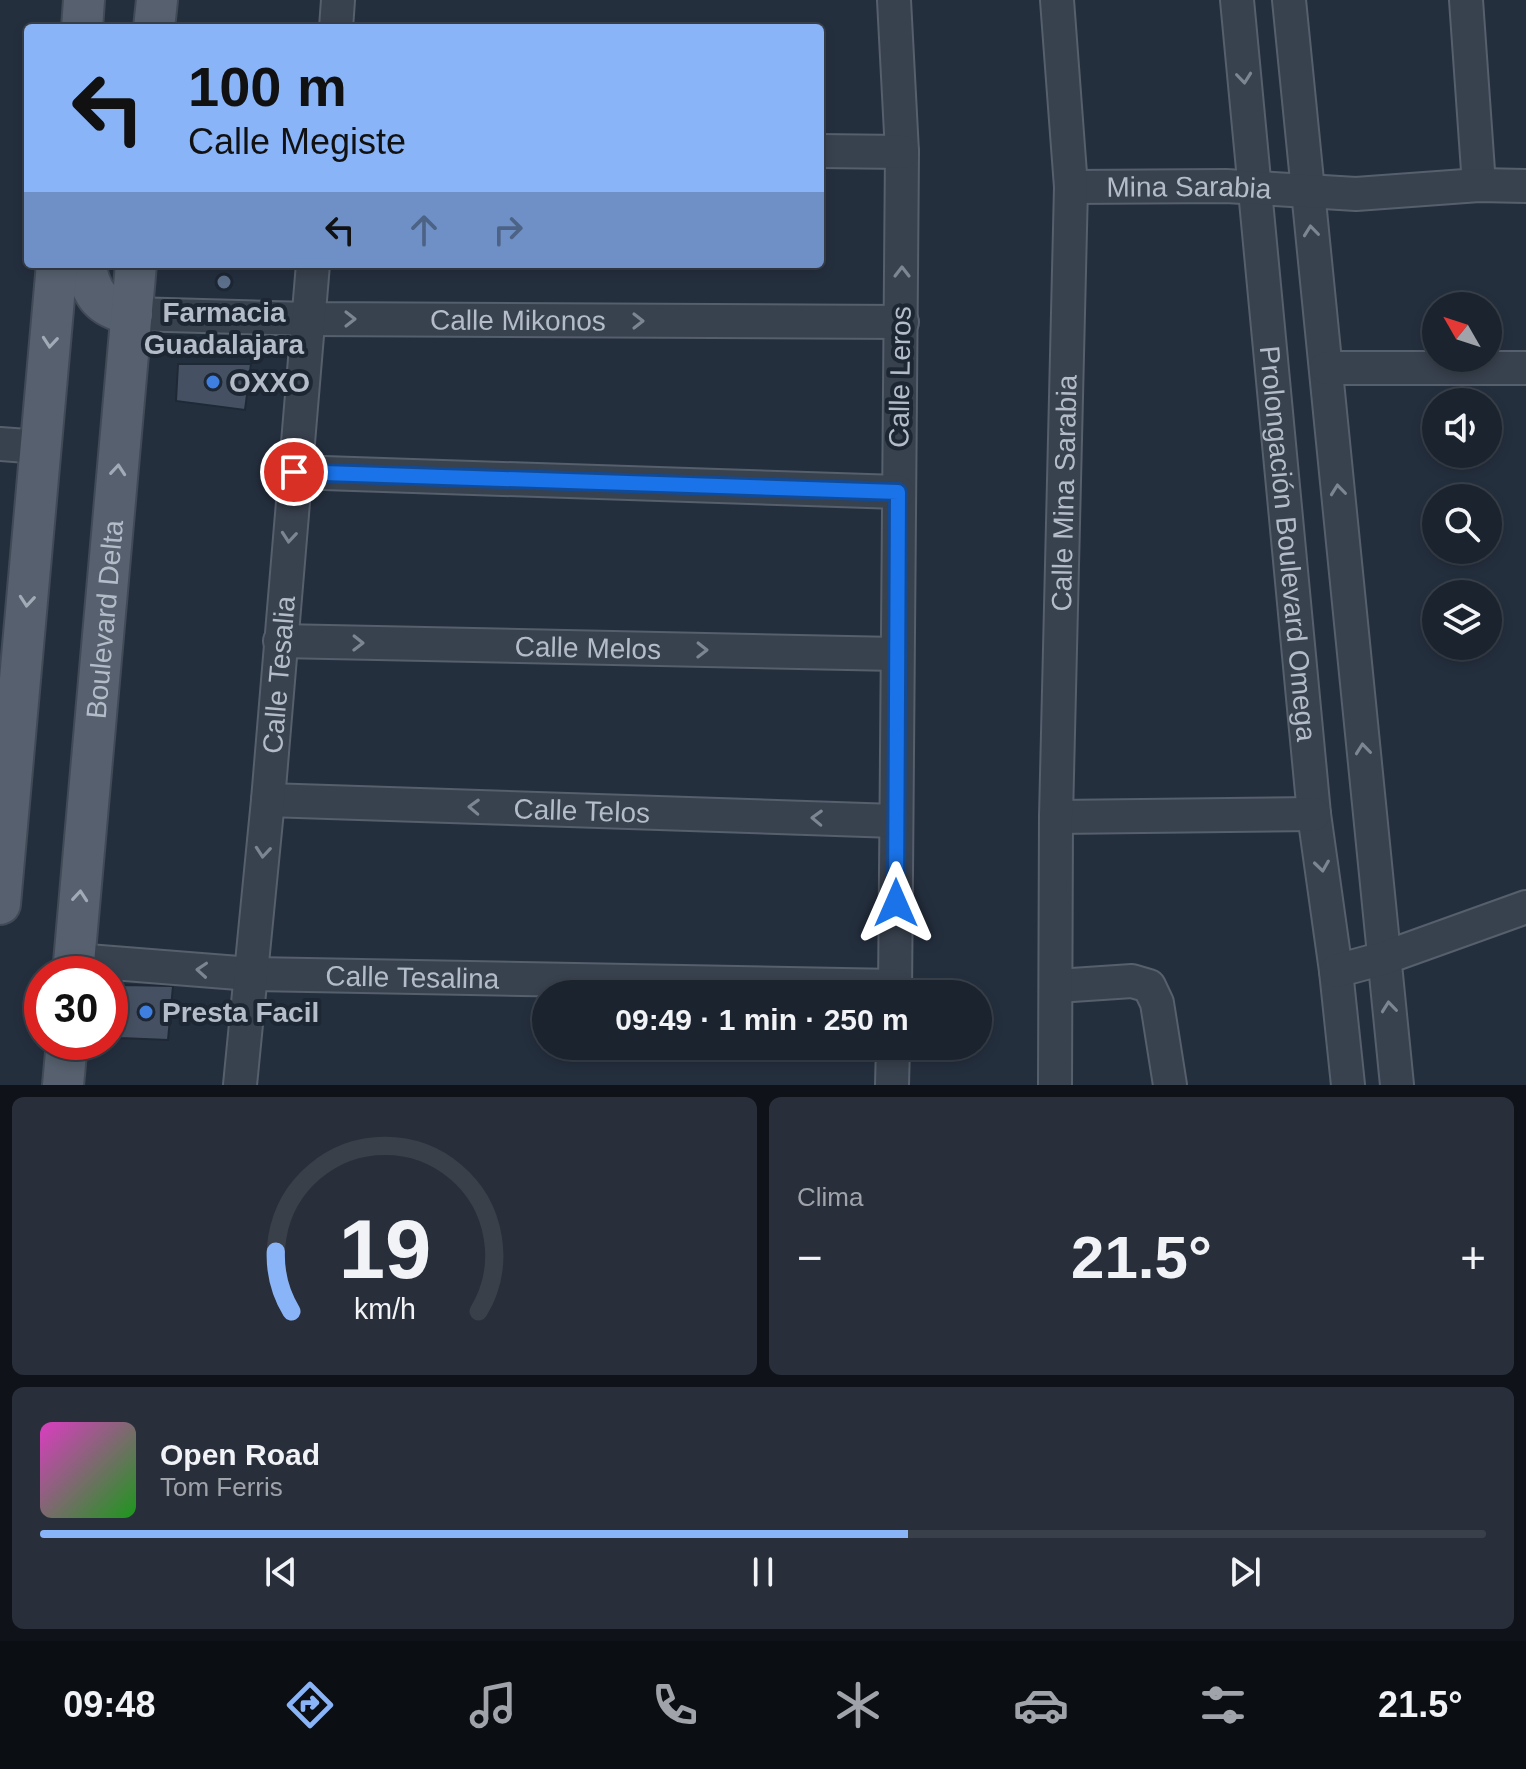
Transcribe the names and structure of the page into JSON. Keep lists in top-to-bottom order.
{
  "streets": {
    "main road": ["Boulevard Delta"],
    "street": [
      "Mina Sarabia",
      "Calle Mikonos",
      "Calle Leros",
      "Calle Mina Sarabia",
      "Prolongación Boulevard Omega",
      "Calle Melos",
      "Calle Tesalia",
      "Calle Telos",
      "Calle Tesalina"
    ]
  },
  "crossings": [
    ["Mina Sarabia", "Calle Mina Sarabia"],
    ["Mina Sarabia", "Prolongación Boulevard Omega"],
    ["Calle Mikonos", "Calle Leros"],
    ["Calle Mikonos", "Boulevard Delta"],
    ["Calle Mikonos", "Calle Tesalia"],
    ["Calle Leros", "Calle Melos"],
    ["Calle Leros", "Calle Telos"],
    ["Calle Melos", "Calle Tesalia"],
    ["Calle Tesalia", "Calle Telos"],
    ["Calle Tesalia", "Calle Tesalina"]
  ],
  "one_way": ["Calle Tesalia", "Calle Telos"],
  "places": ["Farmacia Guadalajara", "OXXO", "Presta Facil"],
  "north": "top left",
  "page": {
    "turn": ["100 m", "Calle Megiste"],
    "limit": "30",
    "trip": "09:49 · 1 min · 250 m",
    "tile": "Clima",
    "heat": ["−", "21.5°", "+"],
    "song": ["Open Road", "Tom Ferris"],
    "tabs": ["09:48", "21.5°"],
    "gauge": ["19", "km/h"]
  }
}
